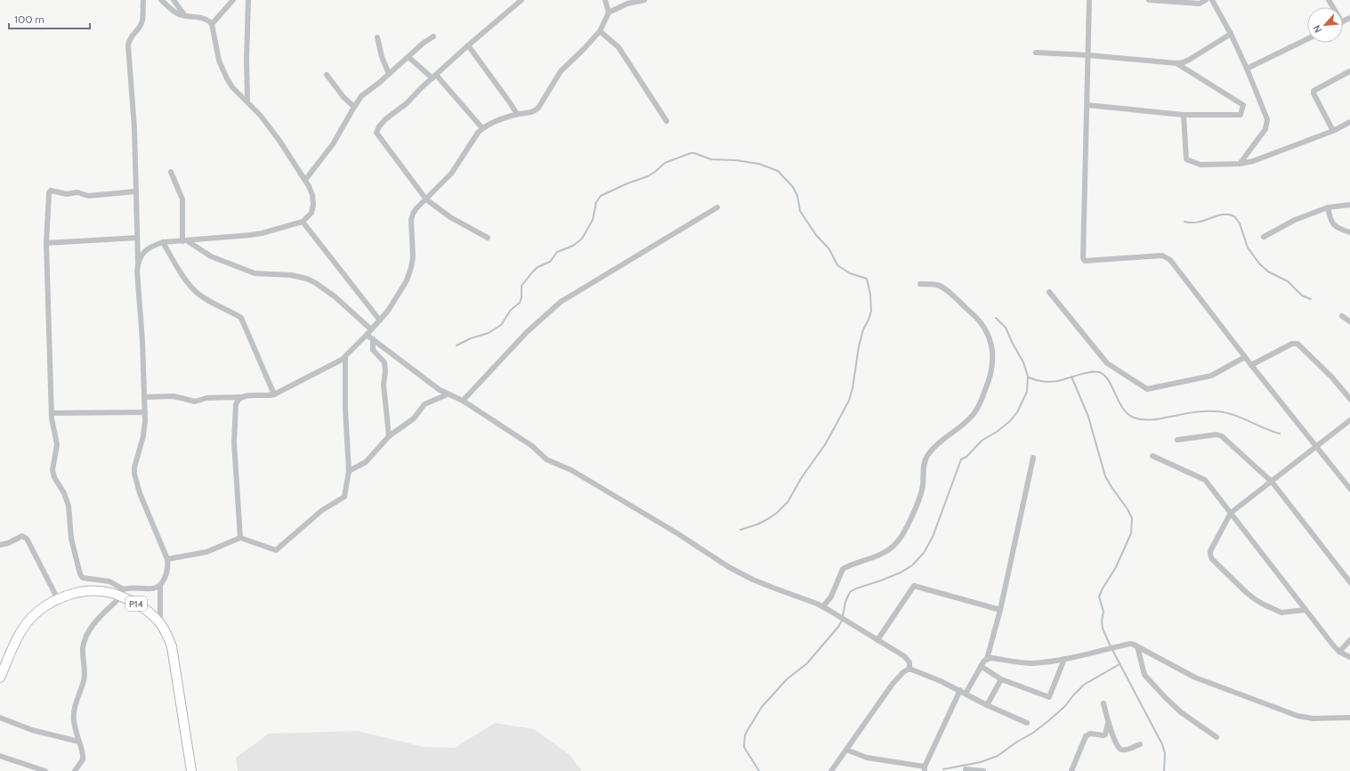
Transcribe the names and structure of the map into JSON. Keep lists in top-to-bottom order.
{
  "streets": {
    "main road": ["P14"]
  },
  "scale_bar": "100 m",
  "north": "bottom left"
}
